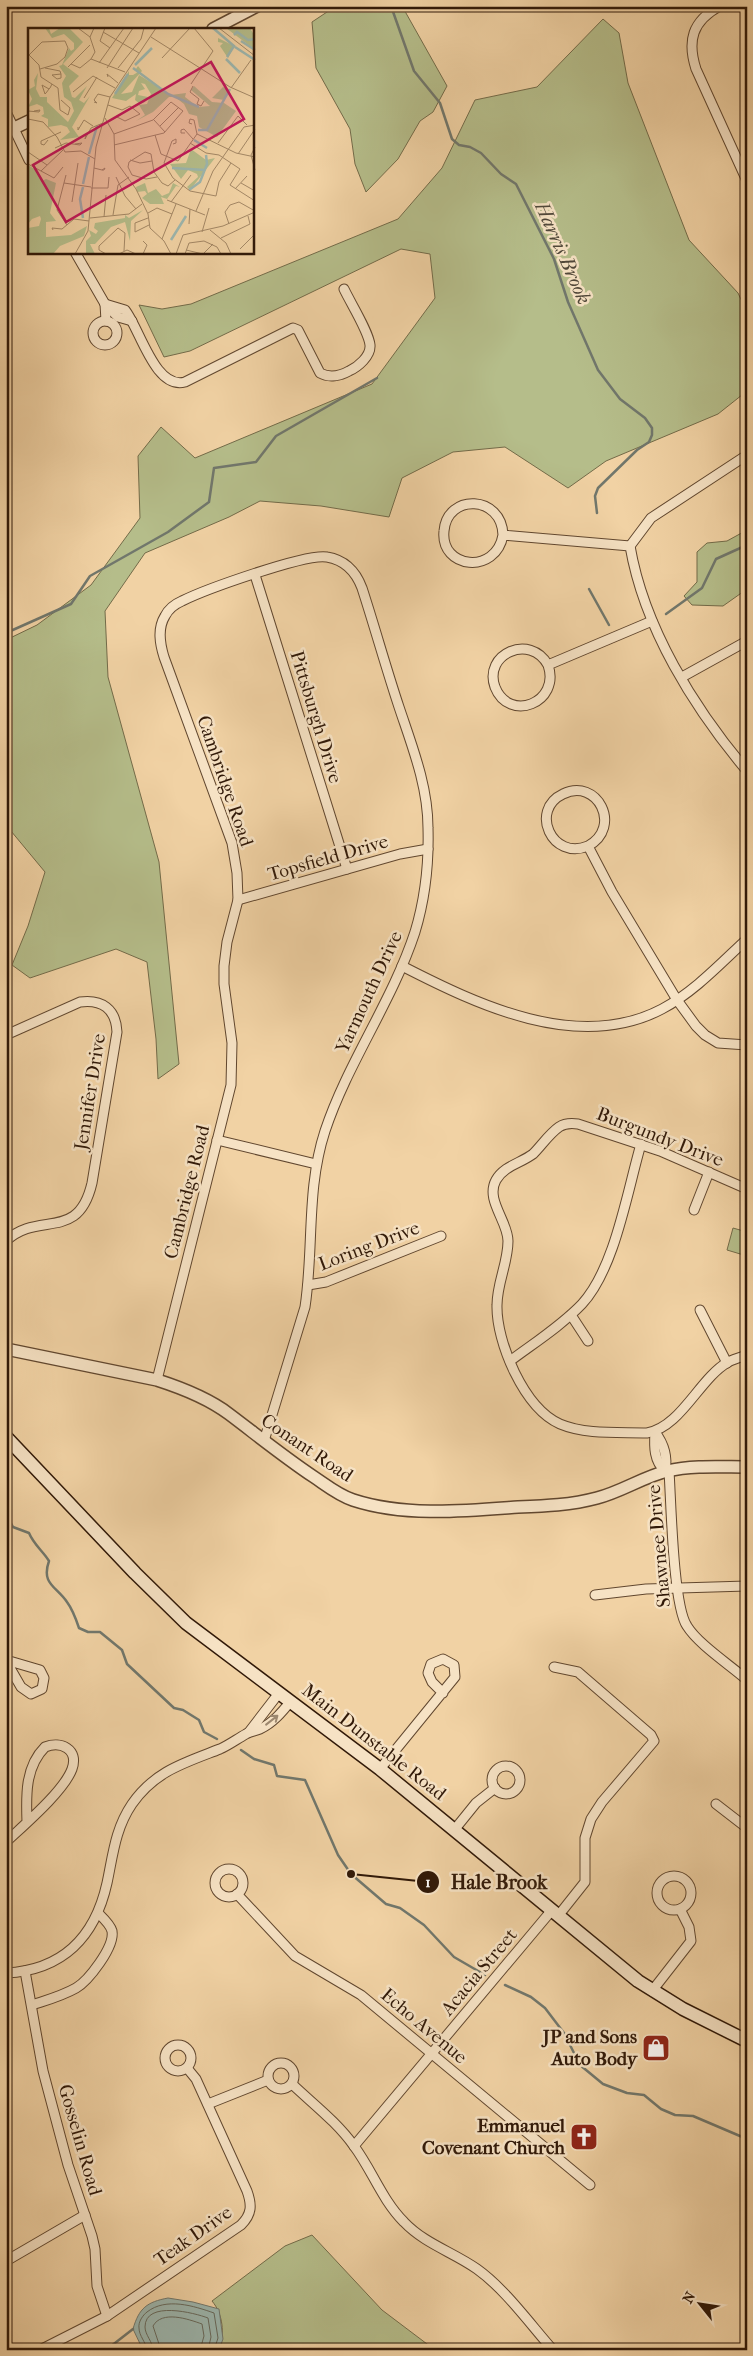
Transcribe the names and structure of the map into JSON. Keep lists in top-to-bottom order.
{
  "streets": {
    "main road": ["Main Dunstable Road"],
    "street": [
      "Pittsburgh Drive",
      "Cambridge Road",
      "Topsfield Drive",
      "Yarmouth Drive",
      "Jennifer Drive",
      "Burgundy Drive",
      "Loring Drive",
      "Conant Road",
      "Shawnee Drive",
      "Acacia Street",
      "Echo Avenue",
      "Gosselin Road",
      "Teak Drive"
    ]
  },
  "crossings": [
    ["Pittsburgh Drive", "Cambridge Road"],
    ["Pittsburgh Drive", "Topsfield Drive"],
    ["Pittsburgh Drive", "Yarmouth Drive"],
    ["Cambridge Road", "Topsfield Drive"],
    ["Cambridge Road", "Yarmouth Drive"],
    ["Cambridge Road", "Conant Road"],
    ["Topsfield Drive", "Yarmouth Drive"],
    ["Yarmouth Drive", "Loring Drive"],
    ["Yarmouth Drive", "Conant Road"],
    ["Conant Road", "Shawnee Drive"],
    ["Main Dunstable Road", "Acacia Street"],
    ["Acacia Street", "Echo Avenue"],
    ["Gosselin Road", "Teak Drive"]
  ],
  "water": ["Harris Brook"],
  "places": {
    "other": ["Hale Brook"],
    "shop": ["JP and Sons Auto Body"],
    "church": ["Emmanuel Covenant Church"]
  },
  "north": "top left"
}
